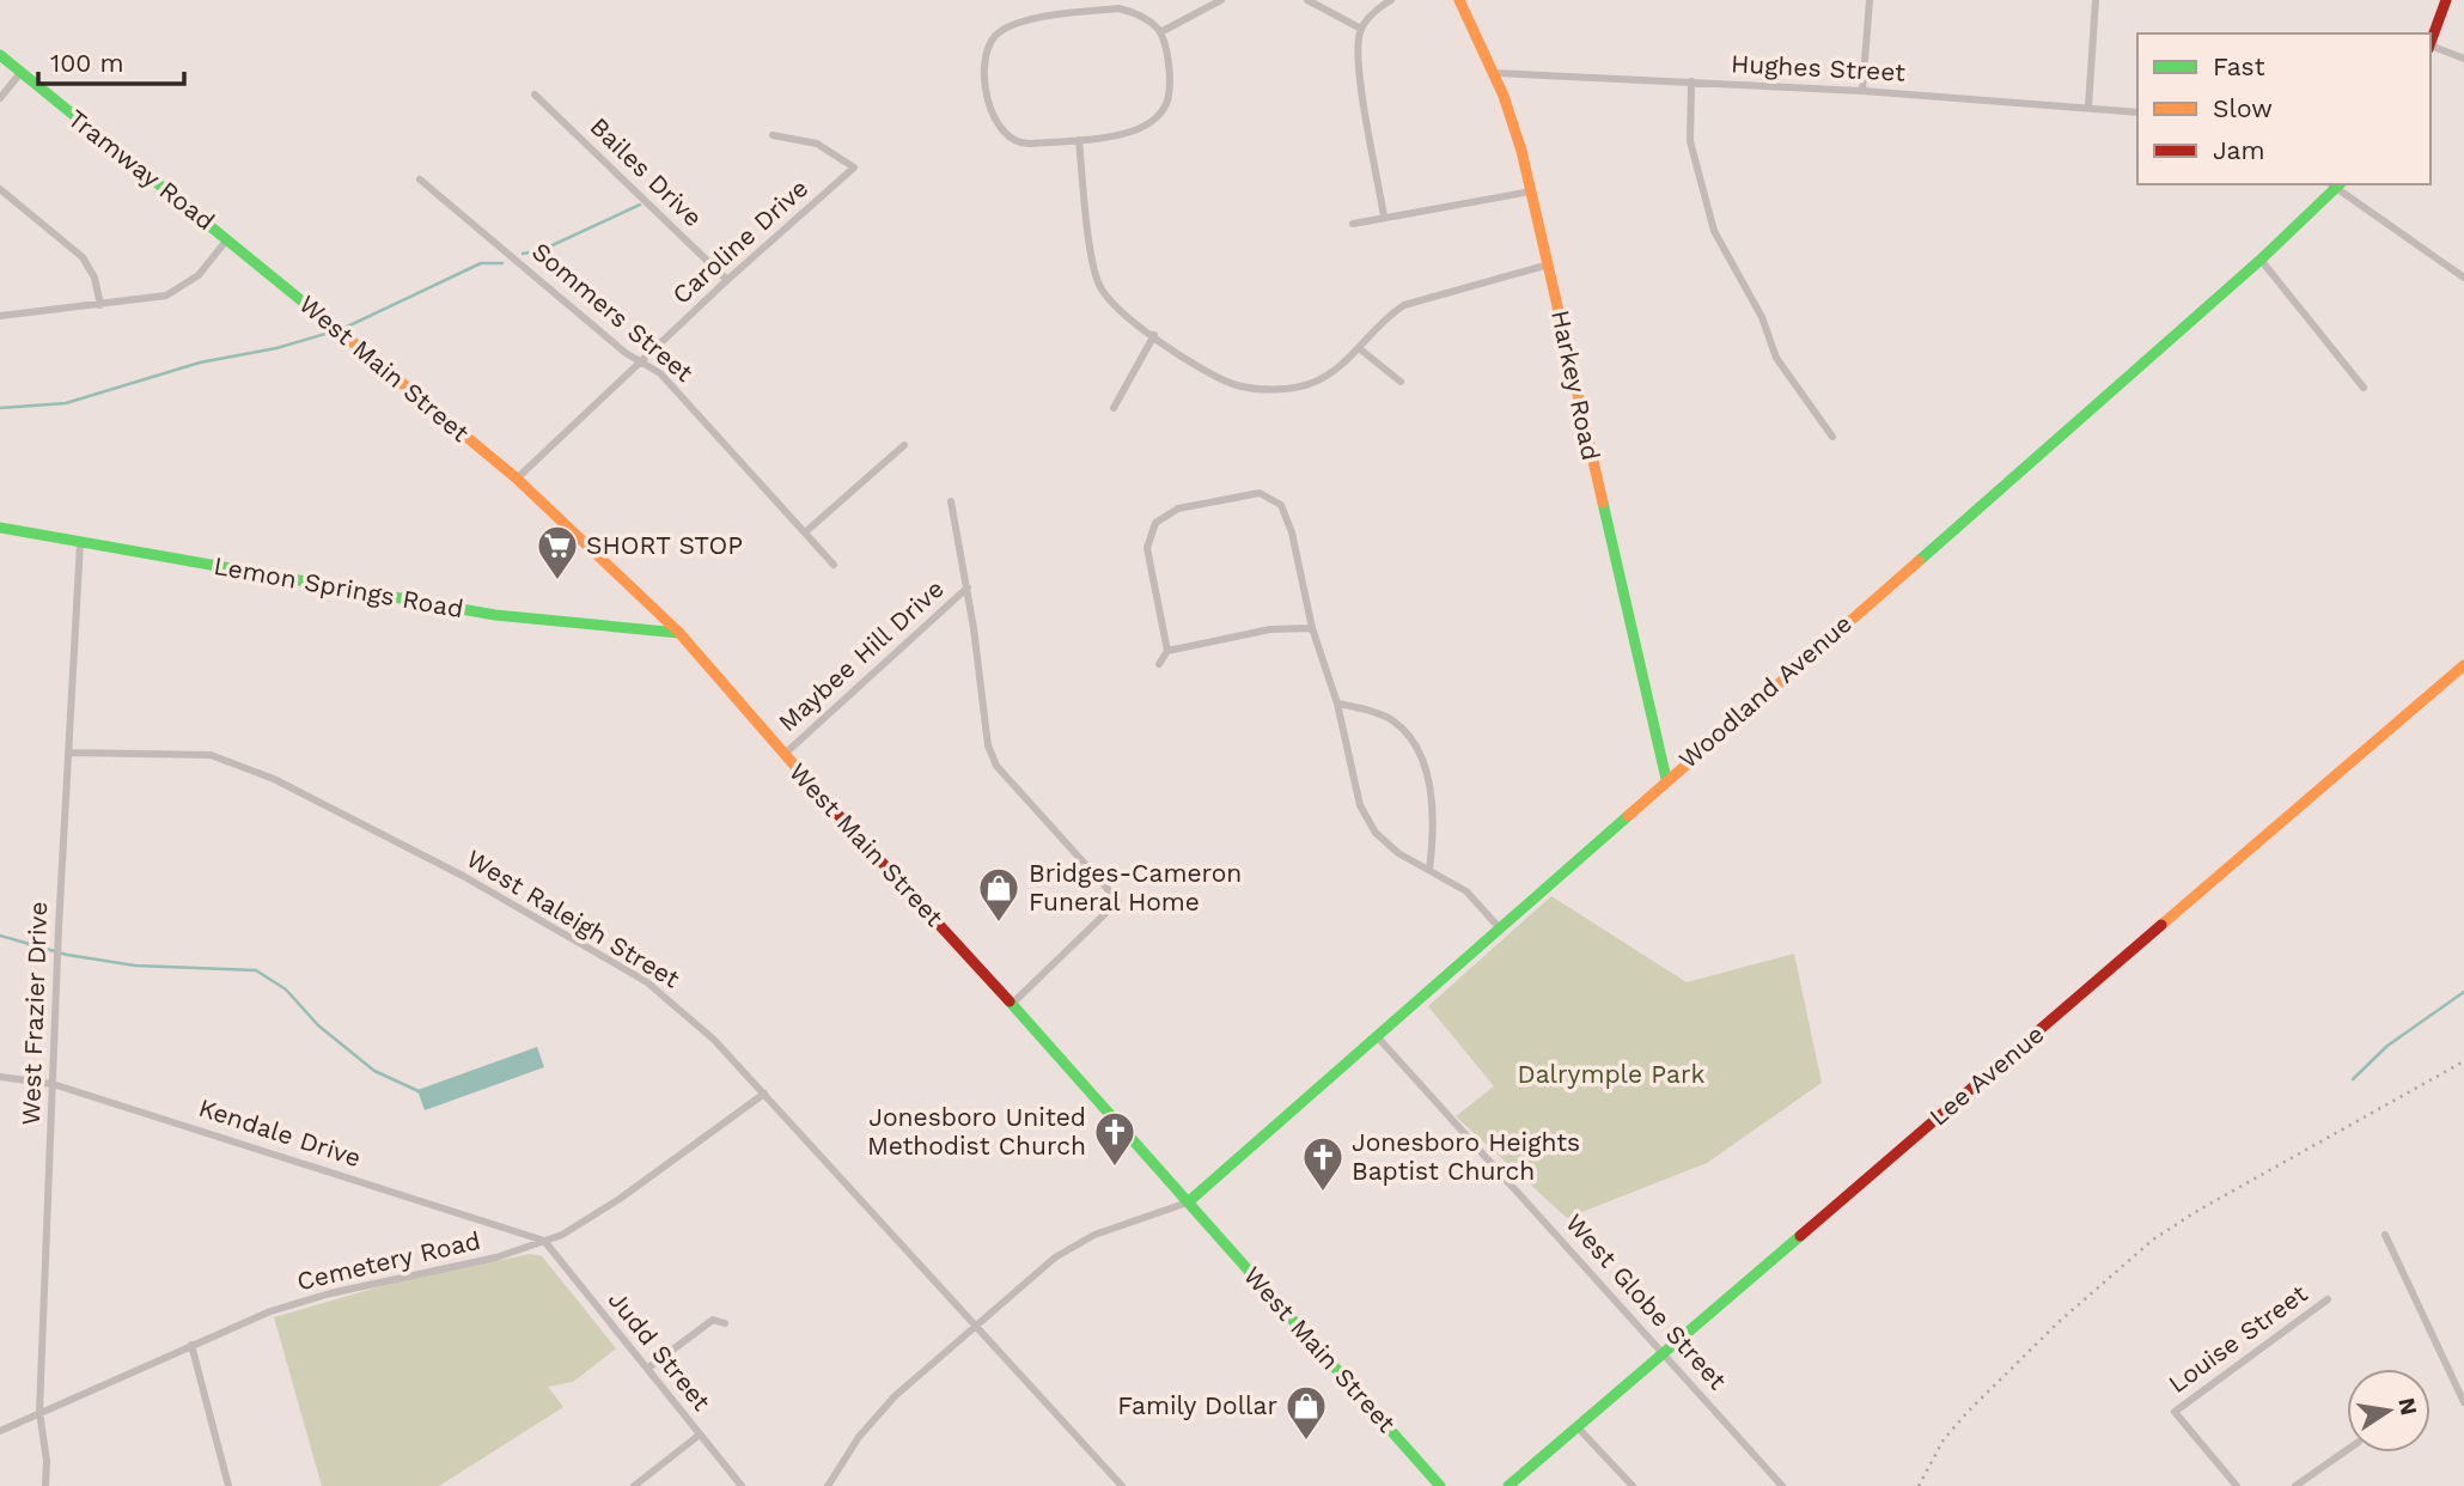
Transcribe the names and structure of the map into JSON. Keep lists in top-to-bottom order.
{
  "streets": {
    "street": [
      "Hughes Street",
      "Tramway Road",
      "Bailes Drive",
      "Caroline Drive",
      "Sommers Street",
      "West Main Street",
      "Harkey Road",
      "Lemon Springs Road",
      "Maybee Hill Drive",
      "Woodland Avenue",
      "West Raleigh Street",
      "West Frazier Drive",
      "Lee Avenue",
      "Kendale Drive",
      "Cemetery Road",
      "West Globe Street",
      "Louise Street",
      "Judd Street"
    ]
  },
  "crossings": [
    ["Hughes Street", "Harkey Road"],
    ["Tramway Road", "West Main Street"],
    ["Bailes Drive", "Caroline Drive"],
    ["Caroline Drive", "Sommers Street"],
    ["Caroline Drive", "West Main Street"],
    ["West Main Street", "Lemon Springs Road"],
    ["West Main Street", "Maybee Hill Drive"],
    ["West Main Street", "Woodland Avenue"],
    ["Harkey Road", "Woodland Avenue"],
    ["Lemon Springs Road", "West Frazier Drive"],
    ["Woodland Avenue", "West Globe Street"],
    ["West Raleigh Street", "West Frazier Drive"],
    ["West Raleigh Street", "Cemetery Road"],
    ["West Frazier Drive", "Kendale Drive"],
    ["West Frazier Drive", "Cemetery Road"],
    ["Lee Avenue", "West Globe Street"],
    ["Kendale Drive", "Cemetery Road"],
    ["Kendale Drive", "Judd Street"],
    ["Cemetery Road", "Judd Street"]
  ],
  "parks": ["Dalrymple Park"],
  "places": {
    "supermarket": ["SHORT STOP"],
    "shop": ["Bridges-Cameron Funeral Home", "Family Dollar"],
    "church": ["Jonesboro United Methodist Church", "Jonesboro Heights Baptist Church"]
  },
  "legend": ["Fast", "Slow", "Jam"],
  "scale_bar": "100 m",
  "north": "right"
}
